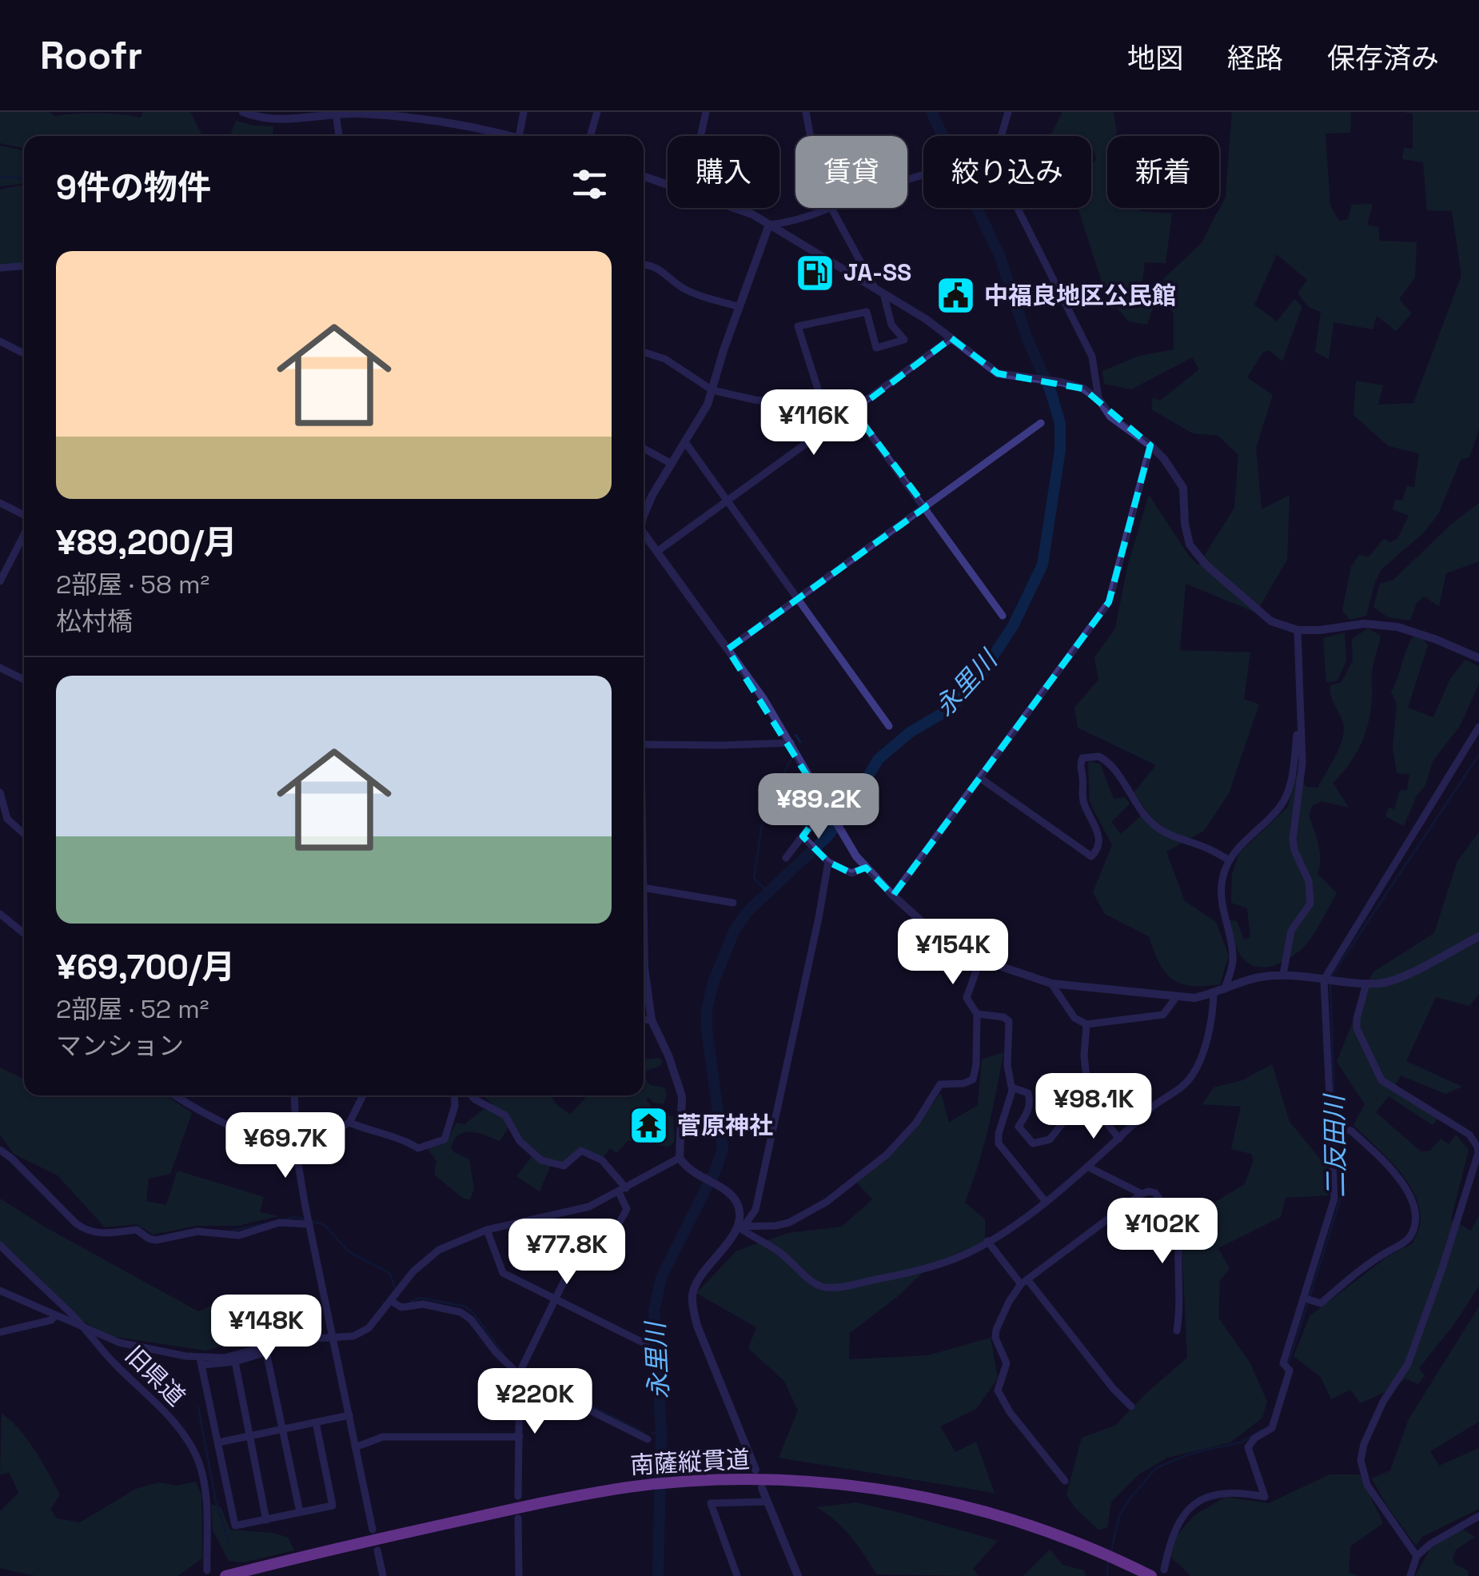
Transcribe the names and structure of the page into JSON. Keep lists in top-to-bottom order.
{
  "streets": {
    "main road": ["南薩縦貫道"],
    "street": ["旧県道"]
  },
  "water": ["永里川", "二反田川"],
  "places": {
    "fuel station": ["JA-SS"],
    "public building": ["中福良地区公民館"],
    "temple": ["菅原神社"]
  },
  "page": {
    "header": "Roofr",
    "nav": ["地図", "経路", "保存済み"],
    "chip": [
      "購入",
      "賃貸",
      "絞り込み",
      "新着"
    ],
    "heading": "9件の物件",
    "list": [
      {
        "name": "¥89,200/月",
        "note": "2部屋 · 58 m² · 松村橋"
      },
      {
        "name": "¥69,700/月",
        "note": "2部屋 · 52 m² · マンション"
      }
    ],
    "price": [
      "¥116K",
      "¥89.2K",
      "¥154K",
      "¥98.1K",
      "¥69.7K",
      "¥102K",
      "¥77.8K",
      "¥148K",
      "¥220K"
    ]
  }
}
